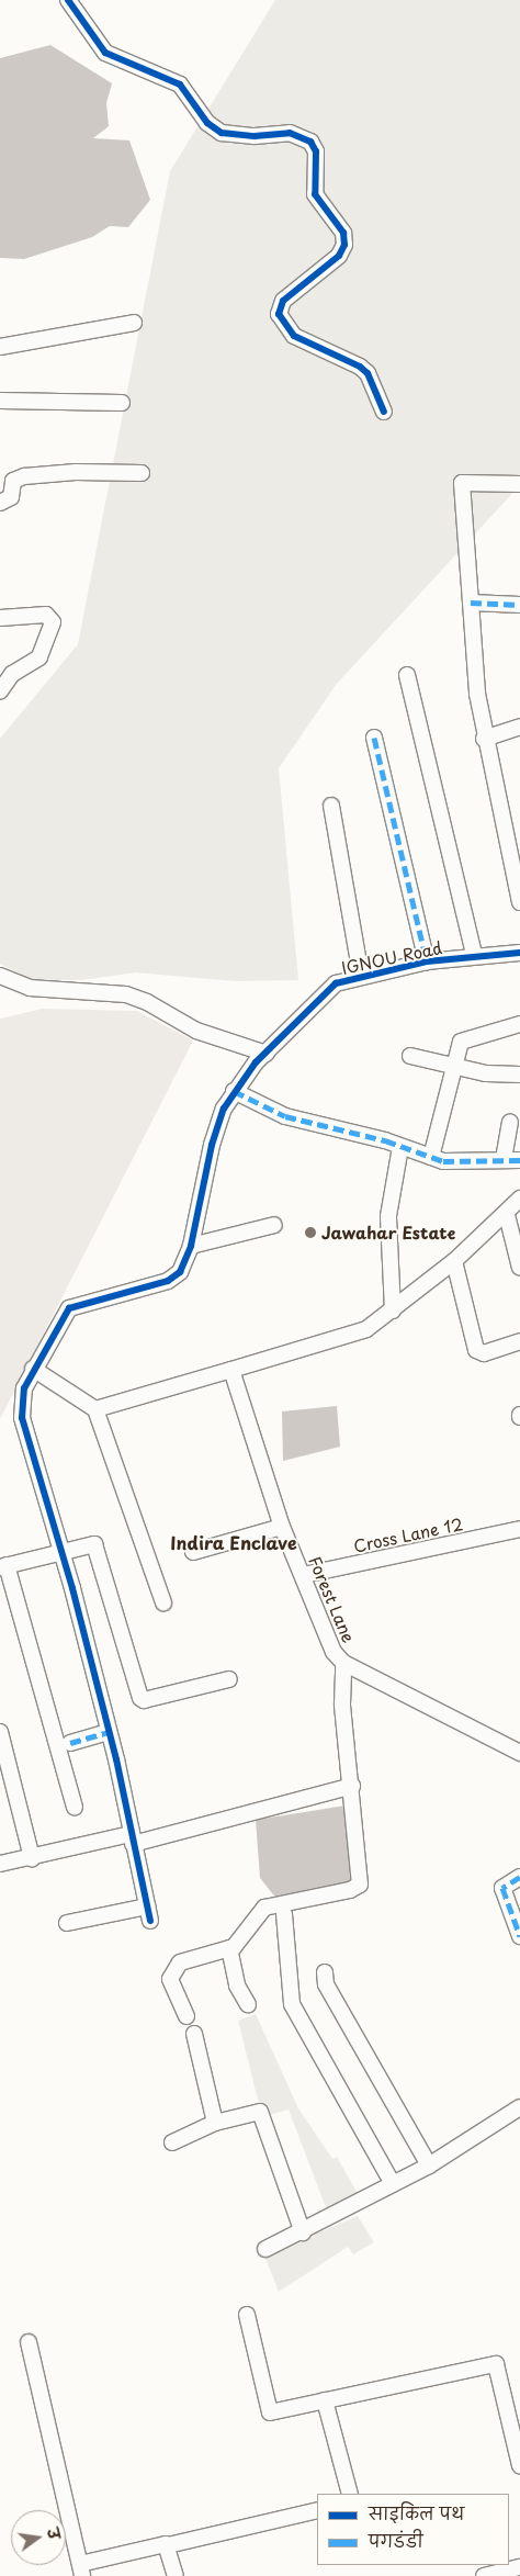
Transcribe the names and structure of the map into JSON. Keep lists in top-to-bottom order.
{
  "streets": {
    "street": ["IGNOU Road", "Cross Lane 12", "Forest Lane"]
  },
  "crossings": [
    ["Cross Lane 12", "Forest Lane"]
  ],
  "districts": ["Indira Enclave"],
  "places": ["Jawahar Estate"],
  "legend": ["साइकिल पथ", "पगडंडी"],
  "north": "right"
}
